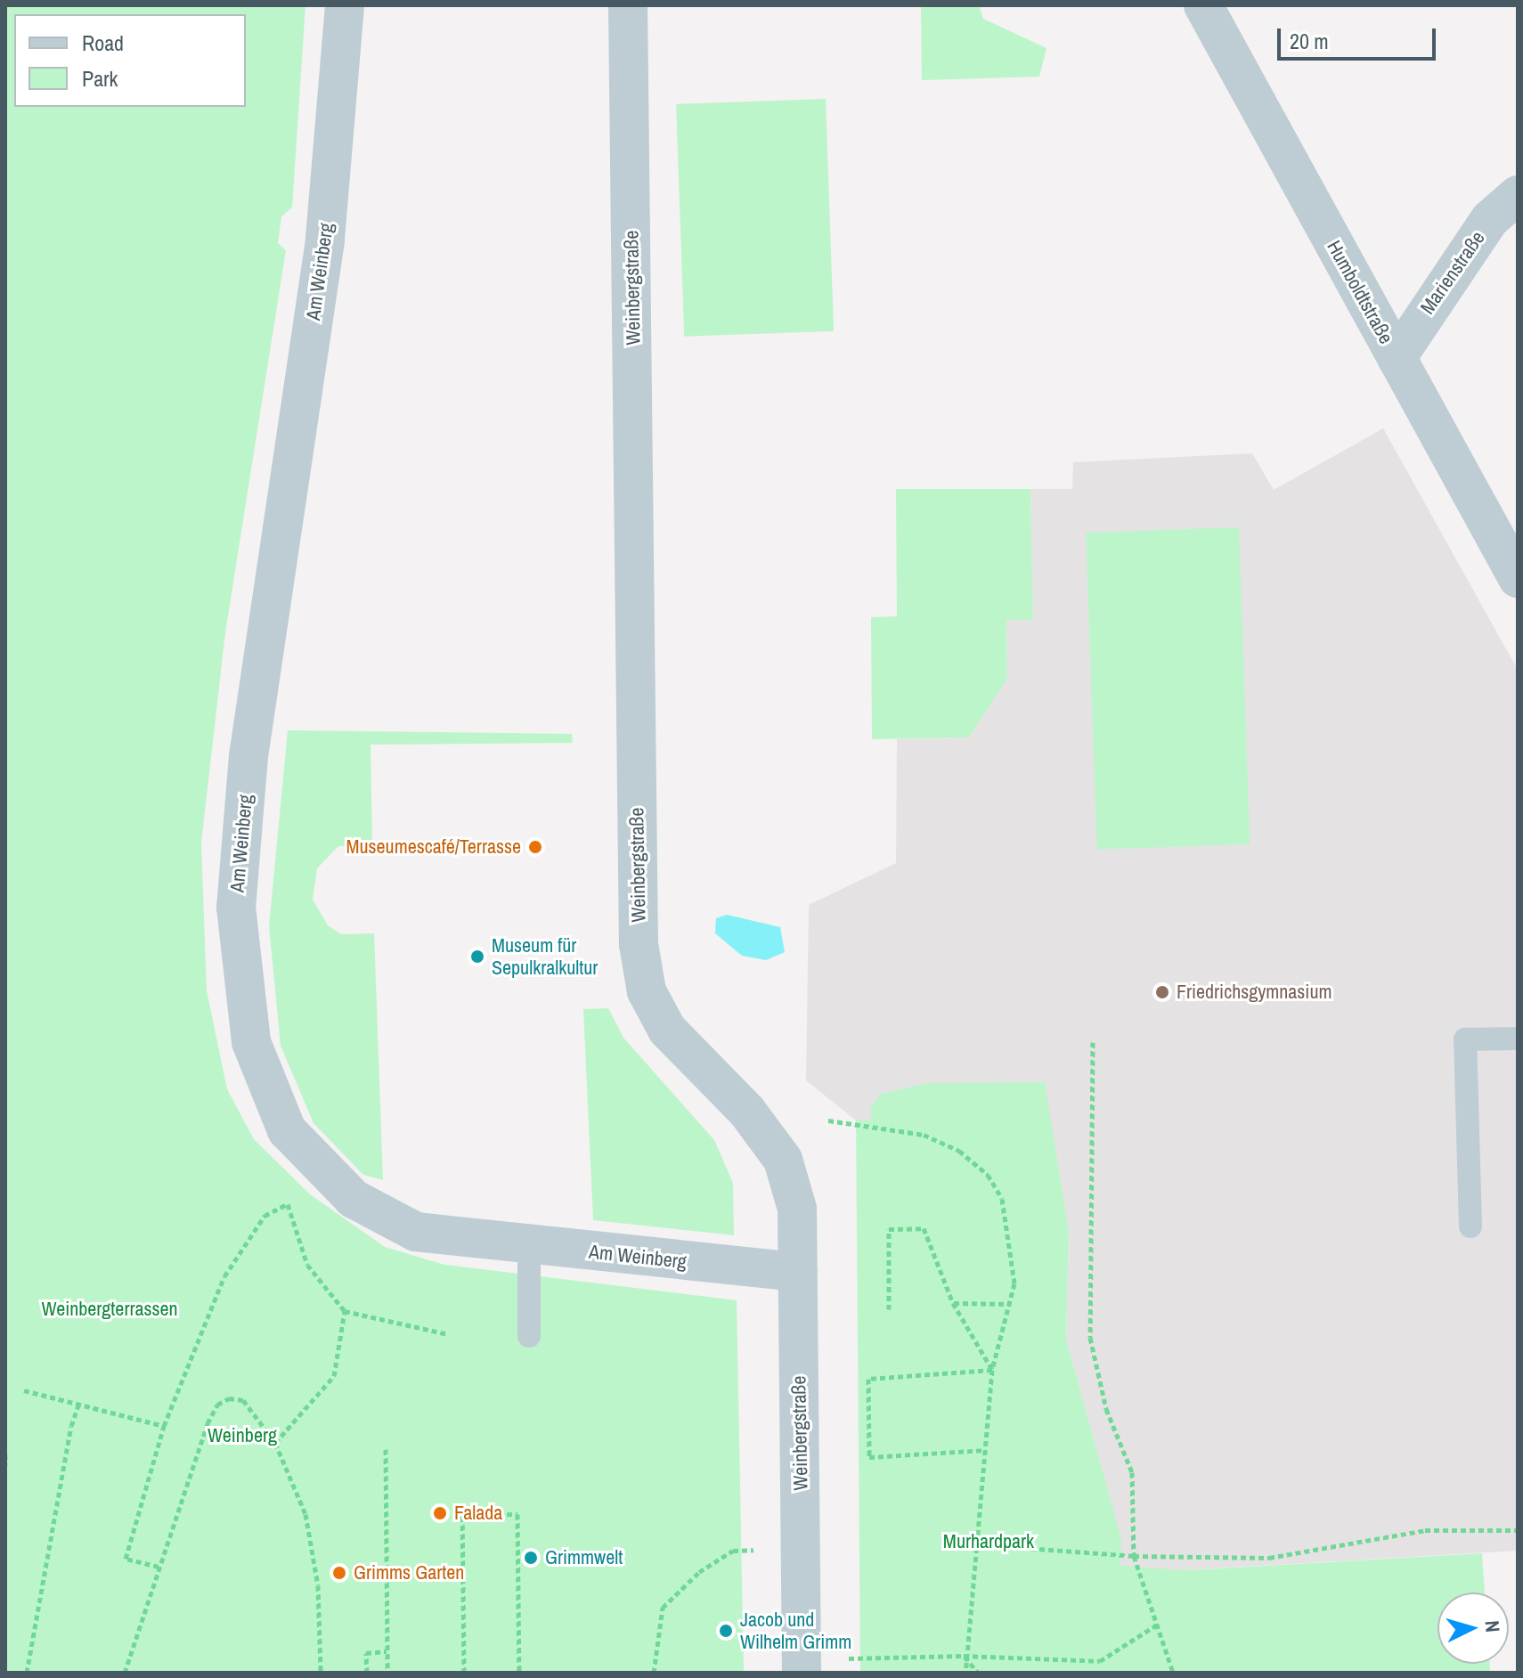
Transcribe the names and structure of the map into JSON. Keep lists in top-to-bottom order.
{
  "streets": {
    "street": [
      "Am Weinberg",
      "Marienstraße",
      "Weinbergstraße",
      "Humboldtstraße"
    ]
  },
  "crossings": [
    ["Am Weinberg", "Weinbergstraße"],
    ["Marienstraße", "Humboldtstraße"]
  ],
  "parks": ["Weinbergterrassen", "Weinberg", "Murhardpark"],
  "places": [
    "Museumescafé/Terrasse",
    "Museum für Sepulkralkultur",
    "Friedrichsgymnasium",
    "Falada",
    "Grimmwelt",
    "Grimms Garten",
    "Jacob und Wilhelm Grimm"
  ],
  "legend": ["Road", "Park"],
  "scale_bar": "20 m",
  "north": "right"
}
